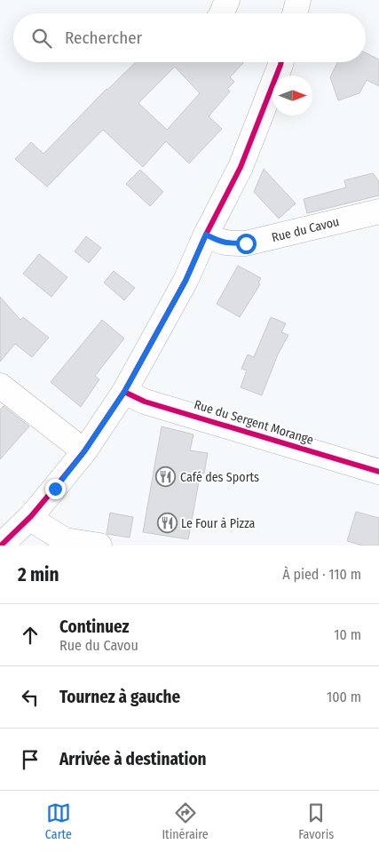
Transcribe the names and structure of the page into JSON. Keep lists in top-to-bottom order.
{
  "streets": {
    "main road": ["Rue du Cavou", "Rue du Sergent Morange"]
  },
  "places": {
    "restaurant": ["Café des Sports", "Le Four à Pizza"]
  },
  "north": "right",
  "page": {
    "search": "Rechercher",
    "heading": ["2 min", "À pied · 110 m"],
    "list": [
      ["Continuez", "Rue du Cavou", "10 m"],
      ["Tournez à gauche", "100 m"],
      "Arrivée à destination"
    ],
    "nav": ["Carte", "Itinéraire", "Favoris"]
  }
}
